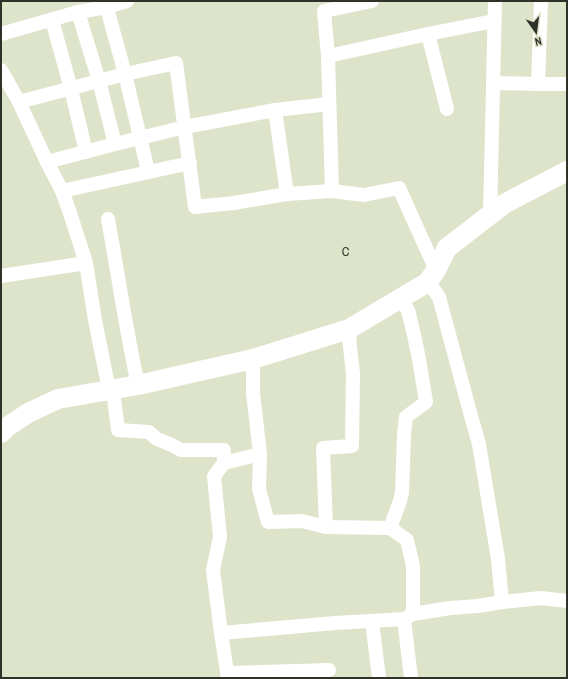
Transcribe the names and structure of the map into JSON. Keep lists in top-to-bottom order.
{
  "districts": ["C"],
  "north": "bottom"
}
